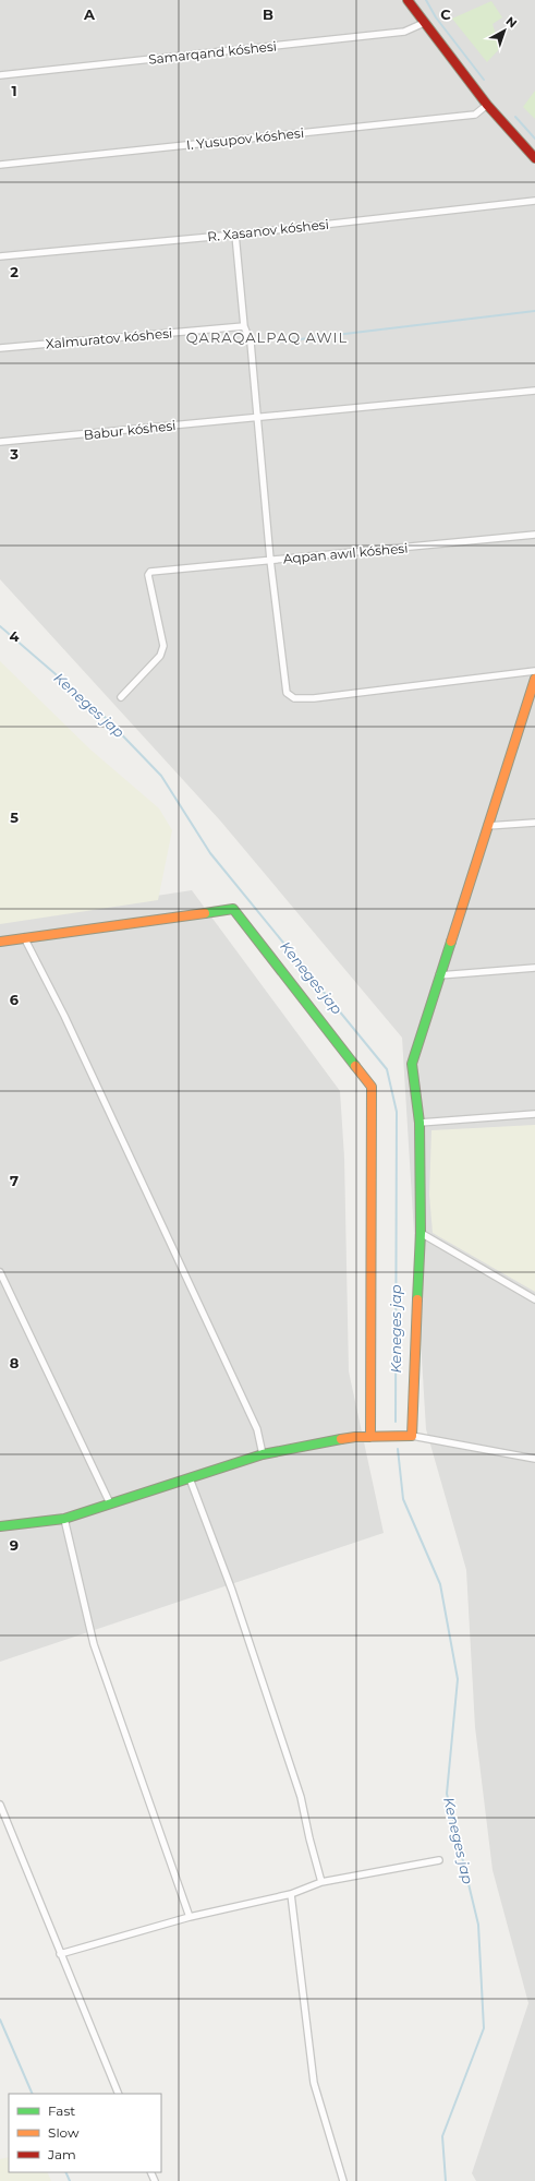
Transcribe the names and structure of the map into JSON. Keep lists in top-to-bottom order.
{
  "streets": {
    "street": [
      "Samarqand kóshesi",
      "I. Yusupov kóshesi",
      "R. Xasanov kóshesi",
      "Xalmuratov kóshesi",
      "Babur kóshesi",
      "Aqpan awıl kóshesi"
    ]
  },
  "districts": ["QARAQALPAQ AWIL"],
  "water": ["Keneges jap"],
  "legend": ["Fast", "Slow", "Jam"],
  "north": "top right",
  "grid": {
    "columns": ["A", "B", "C"],
    "rows": [
      "1",
      "2",
      "3",
      "4",
      "5",
      "6",
      "7",
      "8",
      "9"
    ]
  }
}
